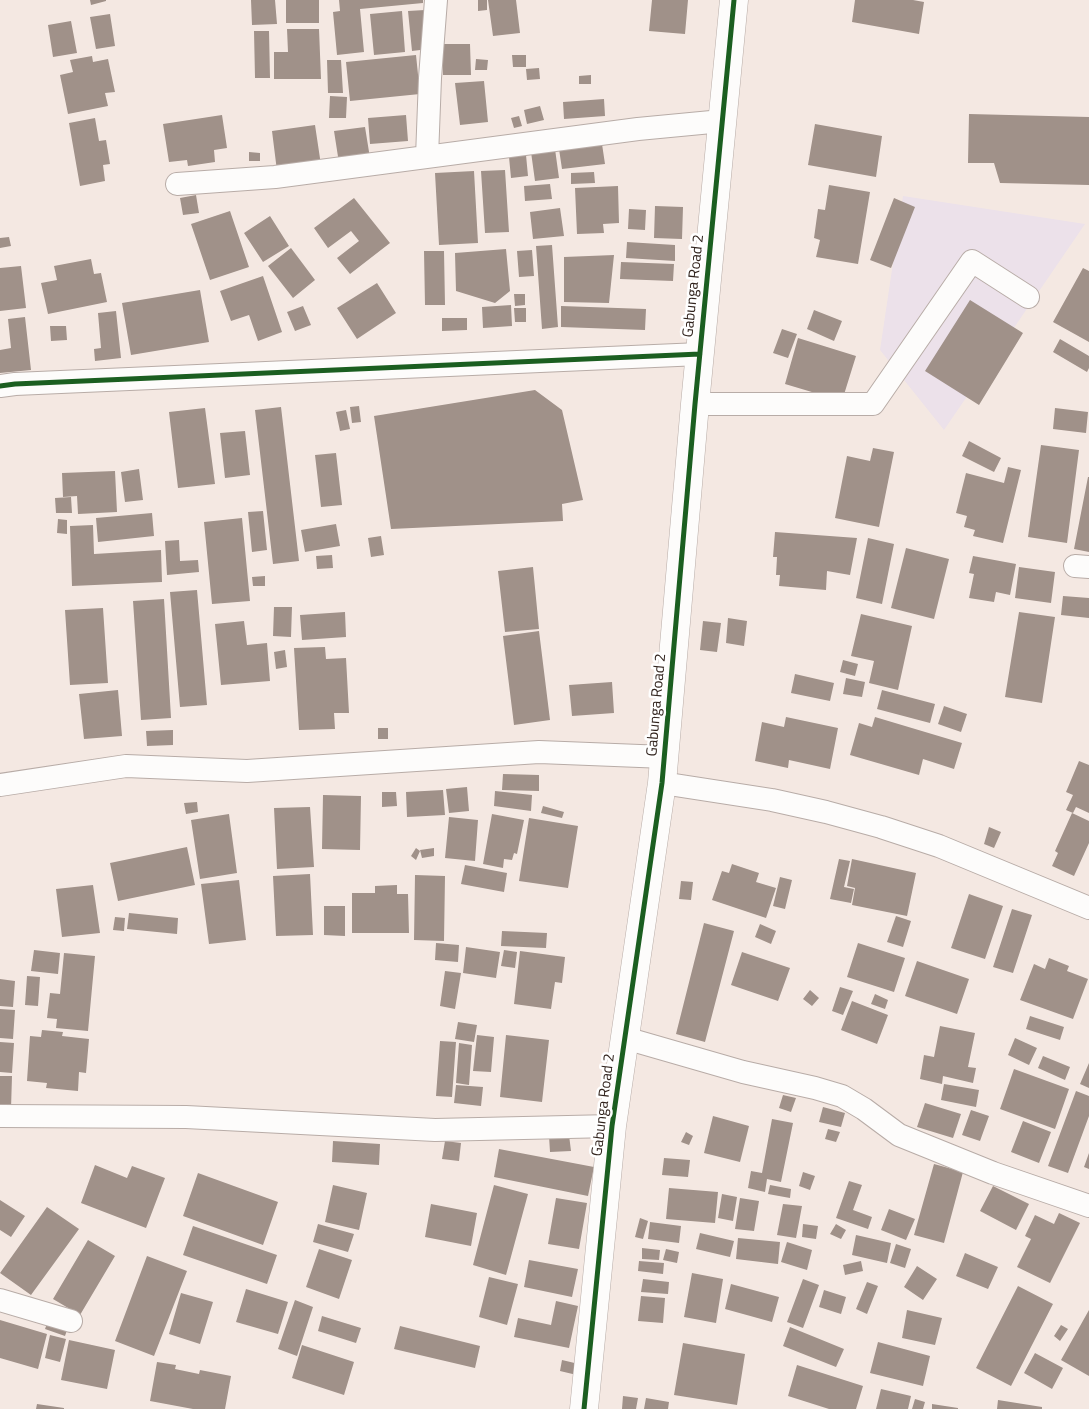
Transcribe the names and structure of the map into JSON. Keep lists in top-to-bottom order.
{
  "streets": {
    "street": ["Gabunga Road 2"]
  }
}
